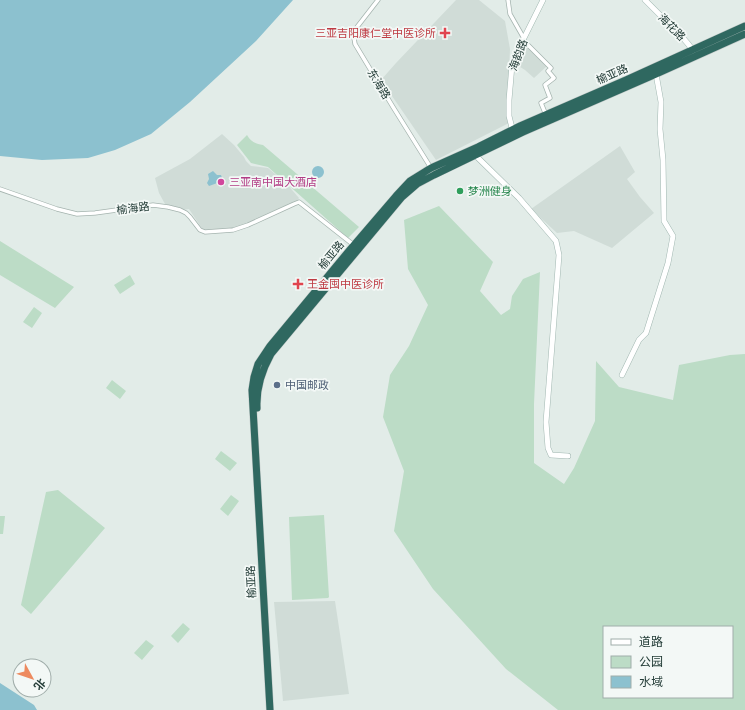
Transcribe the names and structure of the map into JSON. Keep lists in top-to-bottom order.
{
  "streets": {
    "highway": ["榆亚路"],
    "street": [
      "海花路",
      "海韵路",
      "东海路",
      "榆海路"
    ]
  },
  "crossings": [
    ["海花路", "榆亚路"],
    ["海韵路", "榆亚路"],
    ["榆亚路", "东海路"],
    ["榆亚路", "榆海路"]
  ],
  "places": {
    "health": ["三亚吉阳康仁堂中医诊所", "王金囤中医诊所"],
    "other": ["三亚南中国大酒店", "梦洲健身", "中国邮政"]
  },
  "legend": ["道路", "公园", "水域"],
  "north": "bottom right"
}
